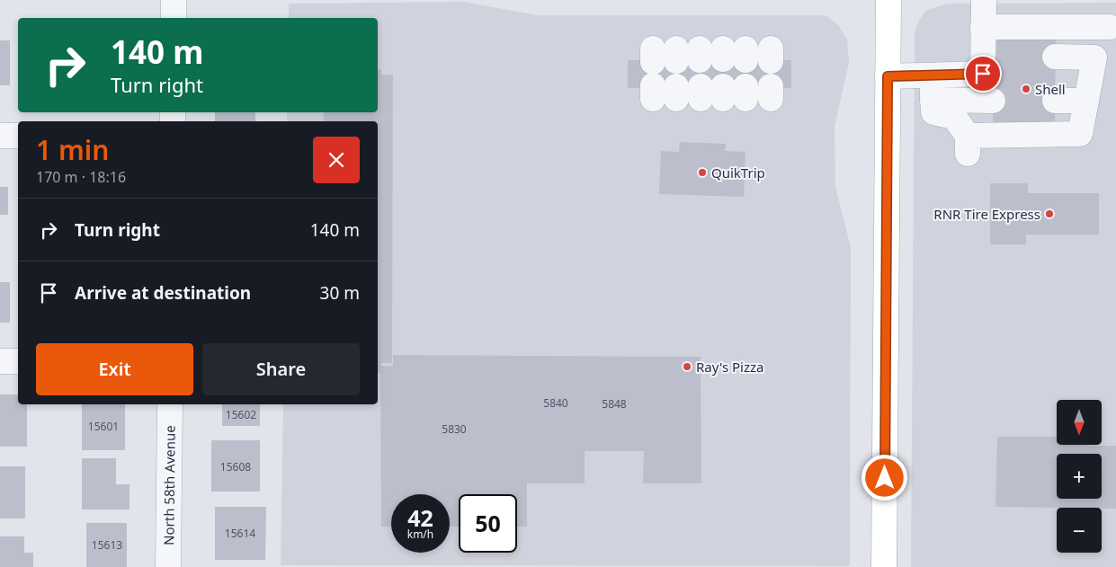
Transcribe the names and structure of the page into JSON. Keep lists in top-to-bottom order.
{
  "streets": {
    "street": ["North 58th Avenue"]
  },
  "places": [
    "Shell",
    "QuikTrip",
    "RNR Tire Express",
    "Ray's Pizza"
  ],
  "house_numbers": [
    "5840",
    "5848",
    "15602",
    "15601",
    "5830",
    "15608",
    "15614",
    "15613"
  ],
  "north": "bottom",
  "page": {
    "turn": ["140 m", "Turn right"],
    "heading": ["1 min", "170 m · 18:16"],
    "list": [
      {
        "name": "Turn right",
        "value": "140 m"
      },
      {
        "name": "Arrive at destination",
        "value": "30 m"
      }
    ],
    "buttons": ["Exit", "Share"],
    "map_buttons": ["+", "−"],
    "speed": "42 km/h",
    "limit": "50"
  }
}
